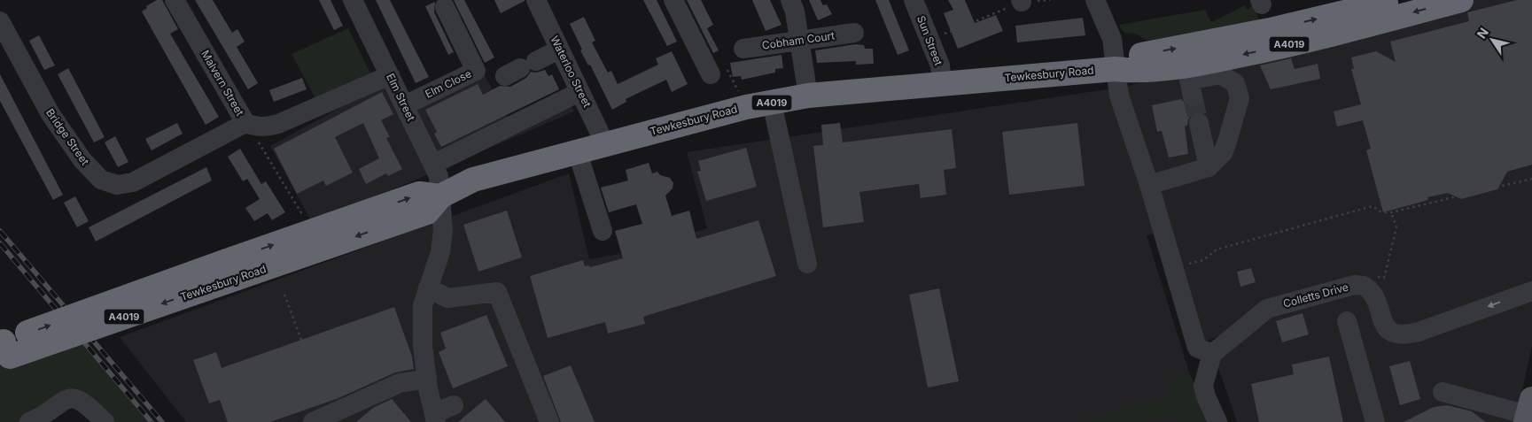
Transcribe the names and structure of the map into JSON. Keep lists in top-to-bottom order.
{
  "streets": {
    "highway": ["A4019", "Tewkesbury Road"],
    "street": [
      "Cobham Court",
      "Sun Street",
      "Waterloo Street",
      "Malvern Street",
      "Elm Close",
      "Elm Street",
      "Bridge Street",
      "Colletts Drive"
    ]
  },
  "crossings": [
    ["Sun Street", "Tewkesbury Road"],
    ["Waterloo Street", "Tewkesbury Road"],
    ["Tewkesbury Road", "Elm Street"],
    ["Malvern Street", "Bridge Street"],
    ["Elm Close", "Elm Street"]
  ],
  "north": "top left"
}
